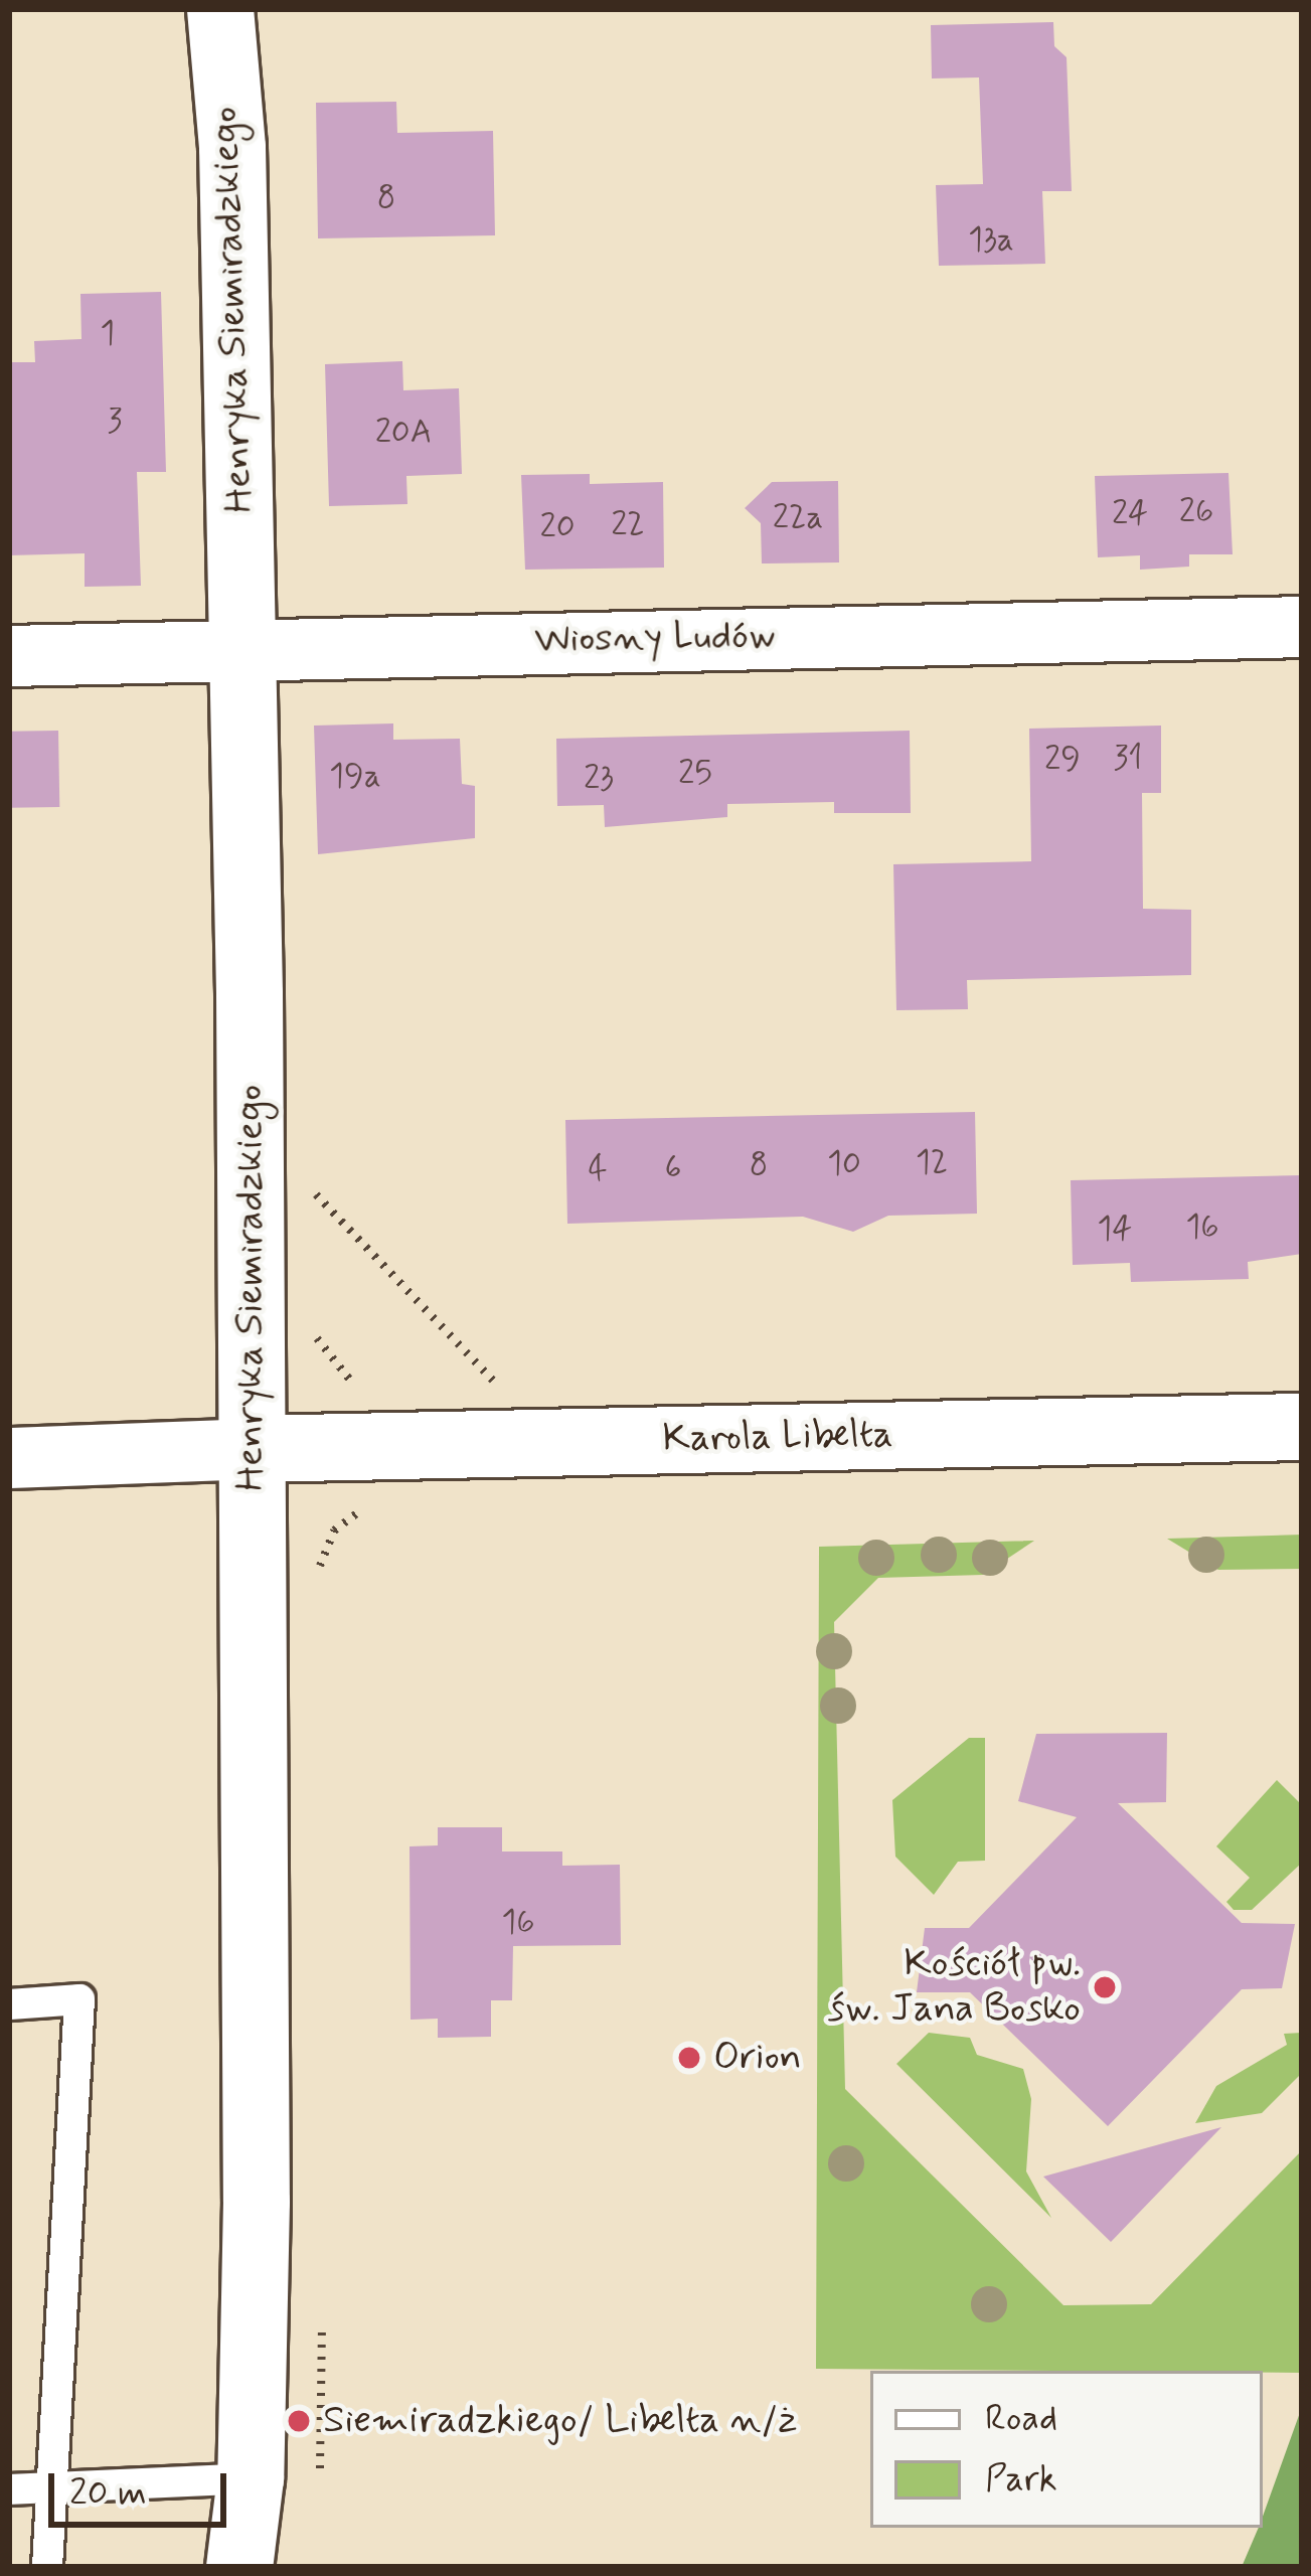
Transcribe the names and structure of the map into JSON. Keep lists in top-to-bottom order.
{
  "streets": {
    "main road": ["Henryka Siemiradzkiego", "Karola Libelta"],
    "street": ["Wiosny Ludów"]
  },
  "crossings": [
    ["Henryka Siemiradzkiego", "Wiosny Ludów"],
    ["Henryka Siemiradzkiego", "Karola Libelta"]
  ],
  "places": ["Kościół pw. św. Jana Bosko", "Orion", "Siemiradzkiego/ Libelta n/ż"],
  "house_numbers": [
    "8",
    "13a",
    "1",
    "3",
    "20A",
    "26",
    "24",
    "22a",
    "22",
    "20",
    "31",
    "29",
    "25",
    "19a",
    "23",
    "12",
    "10",
    "8",
    "6",
    "4",
    "16",
    "14",
    "16"
  ],
  "legend": ["Road", "Park"],
  "scale_bar": "20 m"
}
